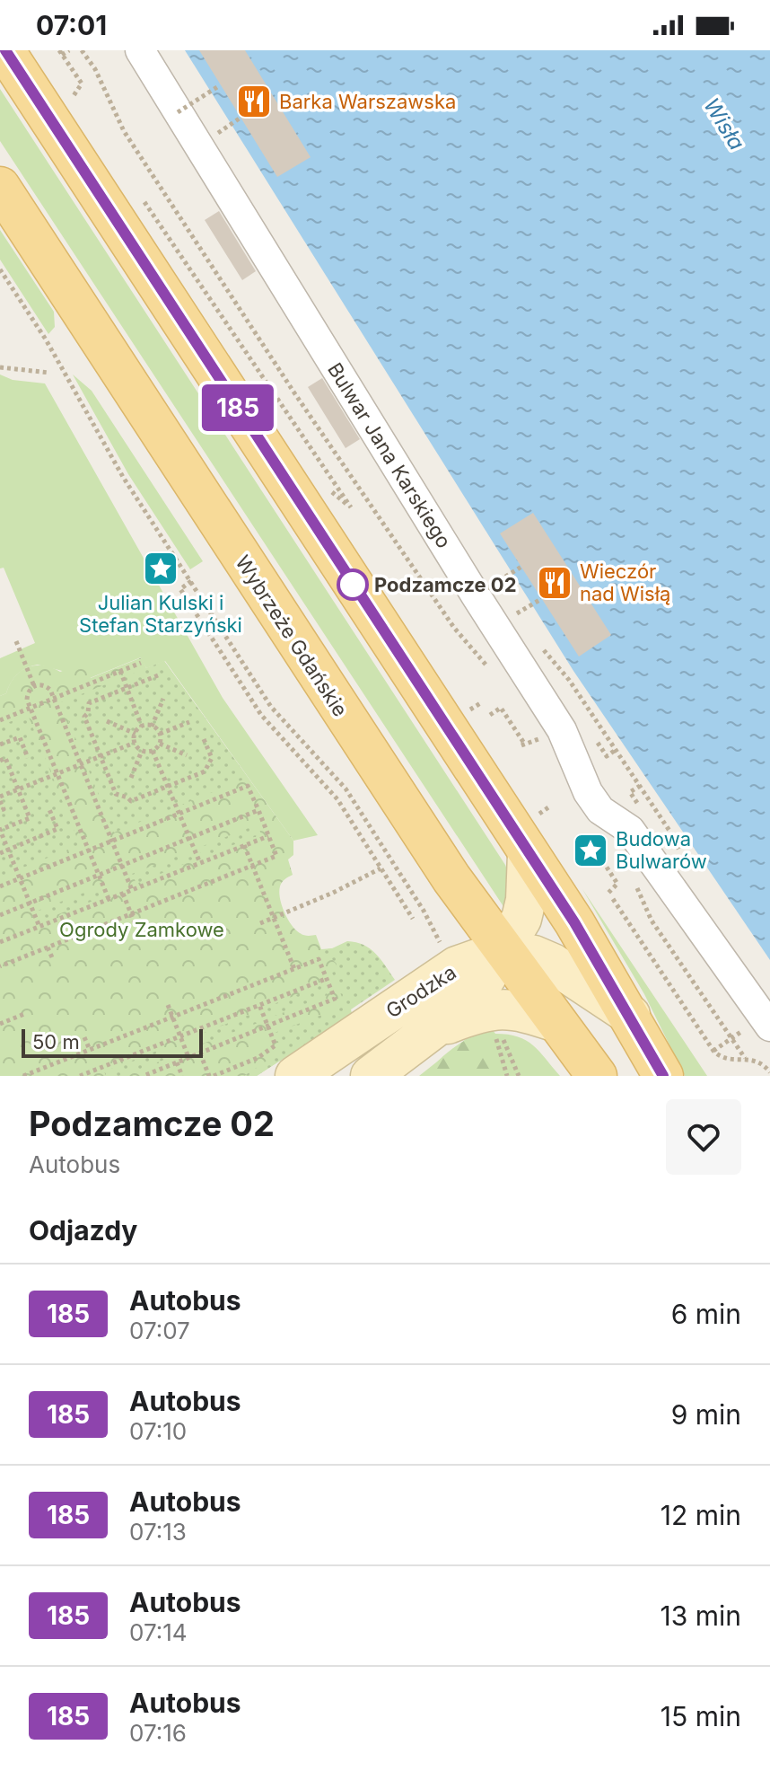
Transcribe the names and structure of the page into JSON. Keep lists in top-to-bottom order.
{
  "streets": {
    "main road": ["Wybrzeże Gdańskie", "Grodzka"],
    "street": ["Bulwar Jana Karskiego"]
  },
  "crossings": [
    ["Wybrzeże Gdańskie", "Grodzka"]
  ],
  "water": ["Wisła"],
  "parks": ["Ogrody Zamkowe"],
  "places": {
    "restaurant": ["Barka Warszawska", "Wieczór nad Wisłą"],
    "place": ["Julian Kulski i Stefan Starzyński", "Budowa Bulwarów"],
    "other": ["Podzamcze 02"]
  },
  "lines": ["bus line 185"],
  "scale_bar": "50 m",
  "page": {
    "status": "07:01",
    "on_map": "185",
    "scale": "50 m",
    "heading": [
      ["Podzamcze 02", "Autobus"],
      "Odjazdy"
    ],
    "list": [
      {
        "mark": "185",
        "name": "Autobus",
        "note": "07:07",
        "value": "6 min"
      },
      {
        "mark": "185",
        "name": "Autobus",
        "note": "07:10",
        "value": "9 min"
      },
      {
        "mark": "185",
        "name": "Autobus",
        "note": "07:13",
        "value": "12 min"
      },
      {
        "mark": "185",
        "name": "Autobus",
        "note": "07:14",
        "value": "13 min"
      },
      {
        "mark": "185",
        "name": "Autobus",
        "note": "07:16",
        "value": "15 min"
      }
    ]
  }
}
